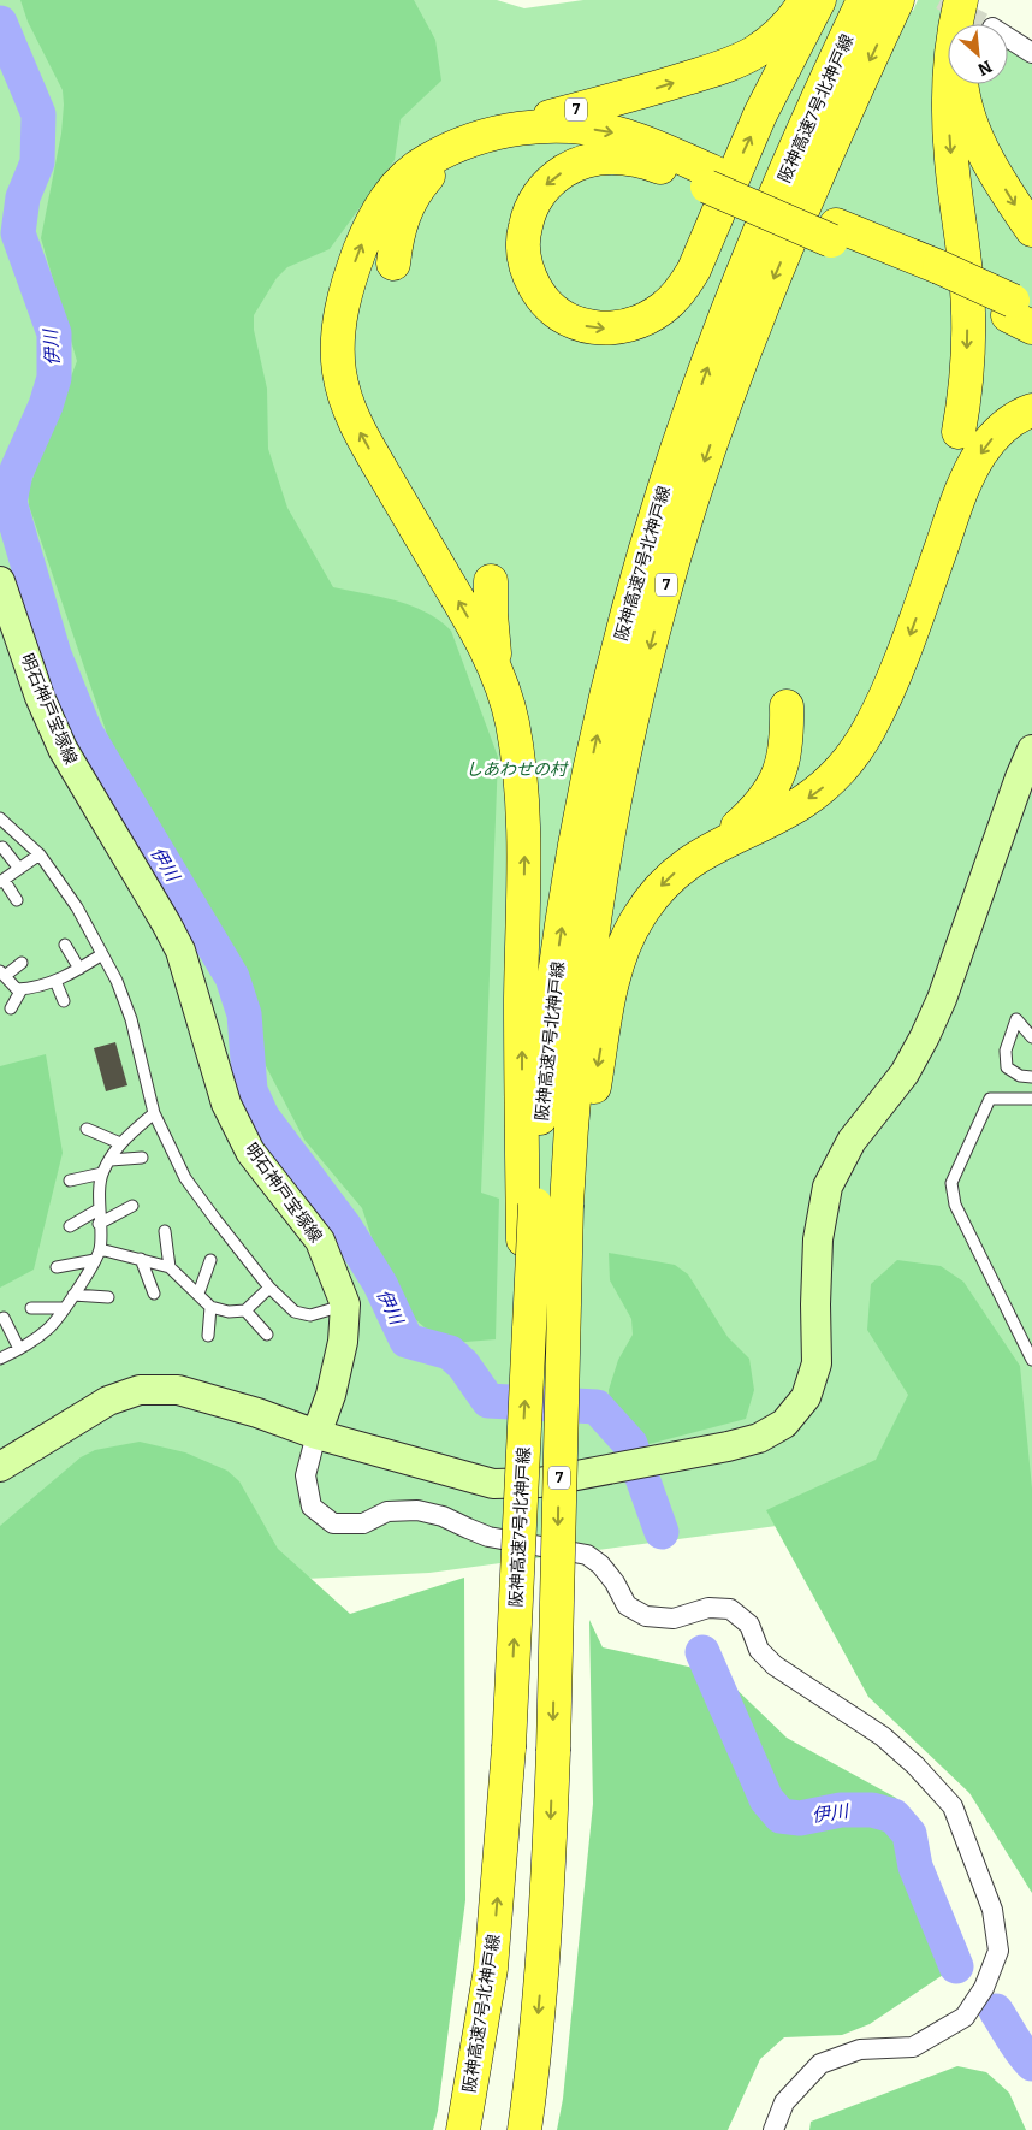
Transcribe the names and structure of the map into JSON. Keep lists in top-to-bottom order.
{
  "streets": {
    "highway": ["阪神高速7号北神戸線", "7"],
    "street": ["明石神戸宝塚線"]
  },
  "crossings": [
    ["阪神高速7号北神戸線", "7"]
  ],
  "water": ["伊川"],
  "parks": ["しあわせの村"],
  "north": "bottom right"
}
